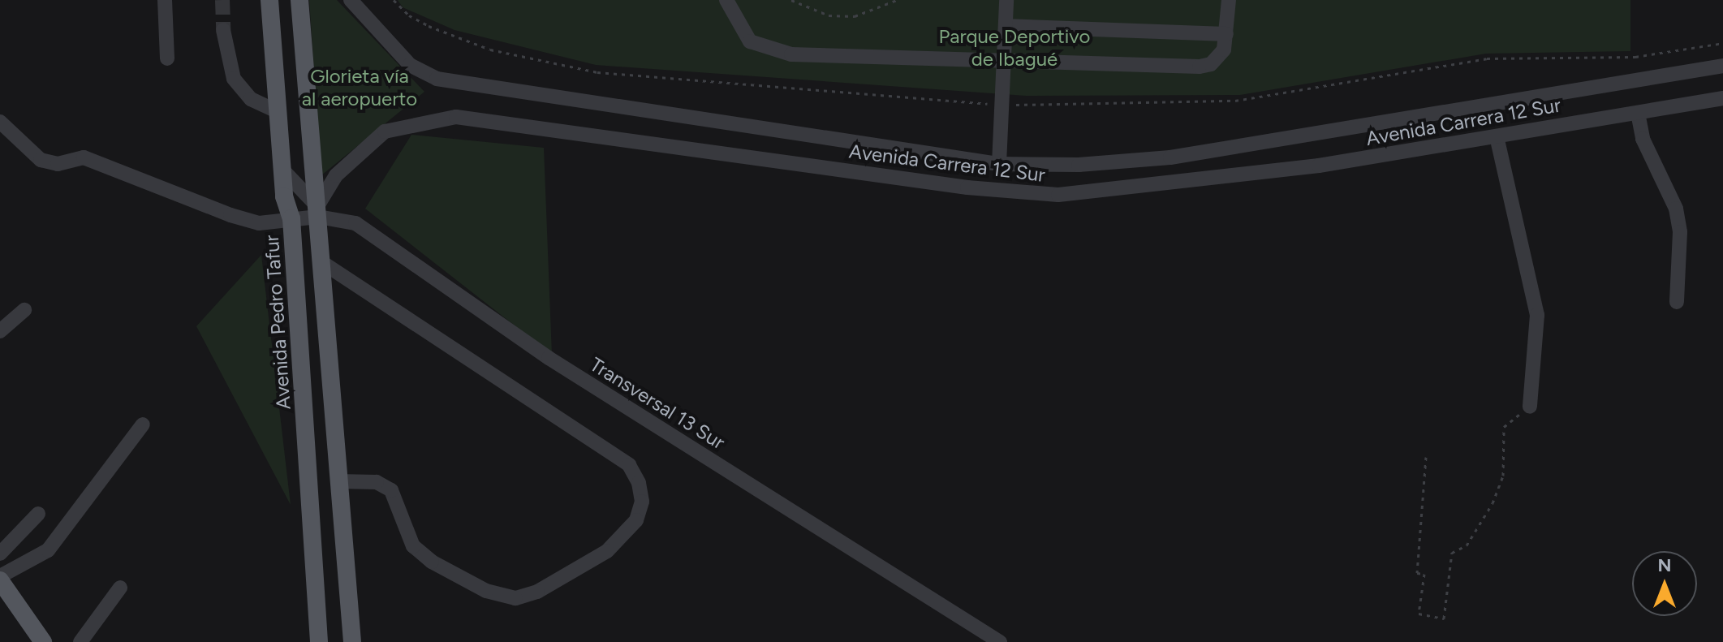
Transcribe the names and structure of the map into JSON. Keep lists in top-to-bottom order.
{
  "streets": {
    "main road": ["Avenida Pedro Tafur"],
    "street": ["Avenida Carrera 12 Sur", "Transversal 13 Sur"]
  },
  "crossings": [
    ["Avenida Carrera 12 Sur", "Transversal 13 Sur"],
    ["Avenida Pedro Tafur", "Transversal 13 Sur"]
  ],
  "parks": ["Parque Deportivo de Ibagué", "Glorieta vía al aeropuerto"],
  "north": "top"
}
